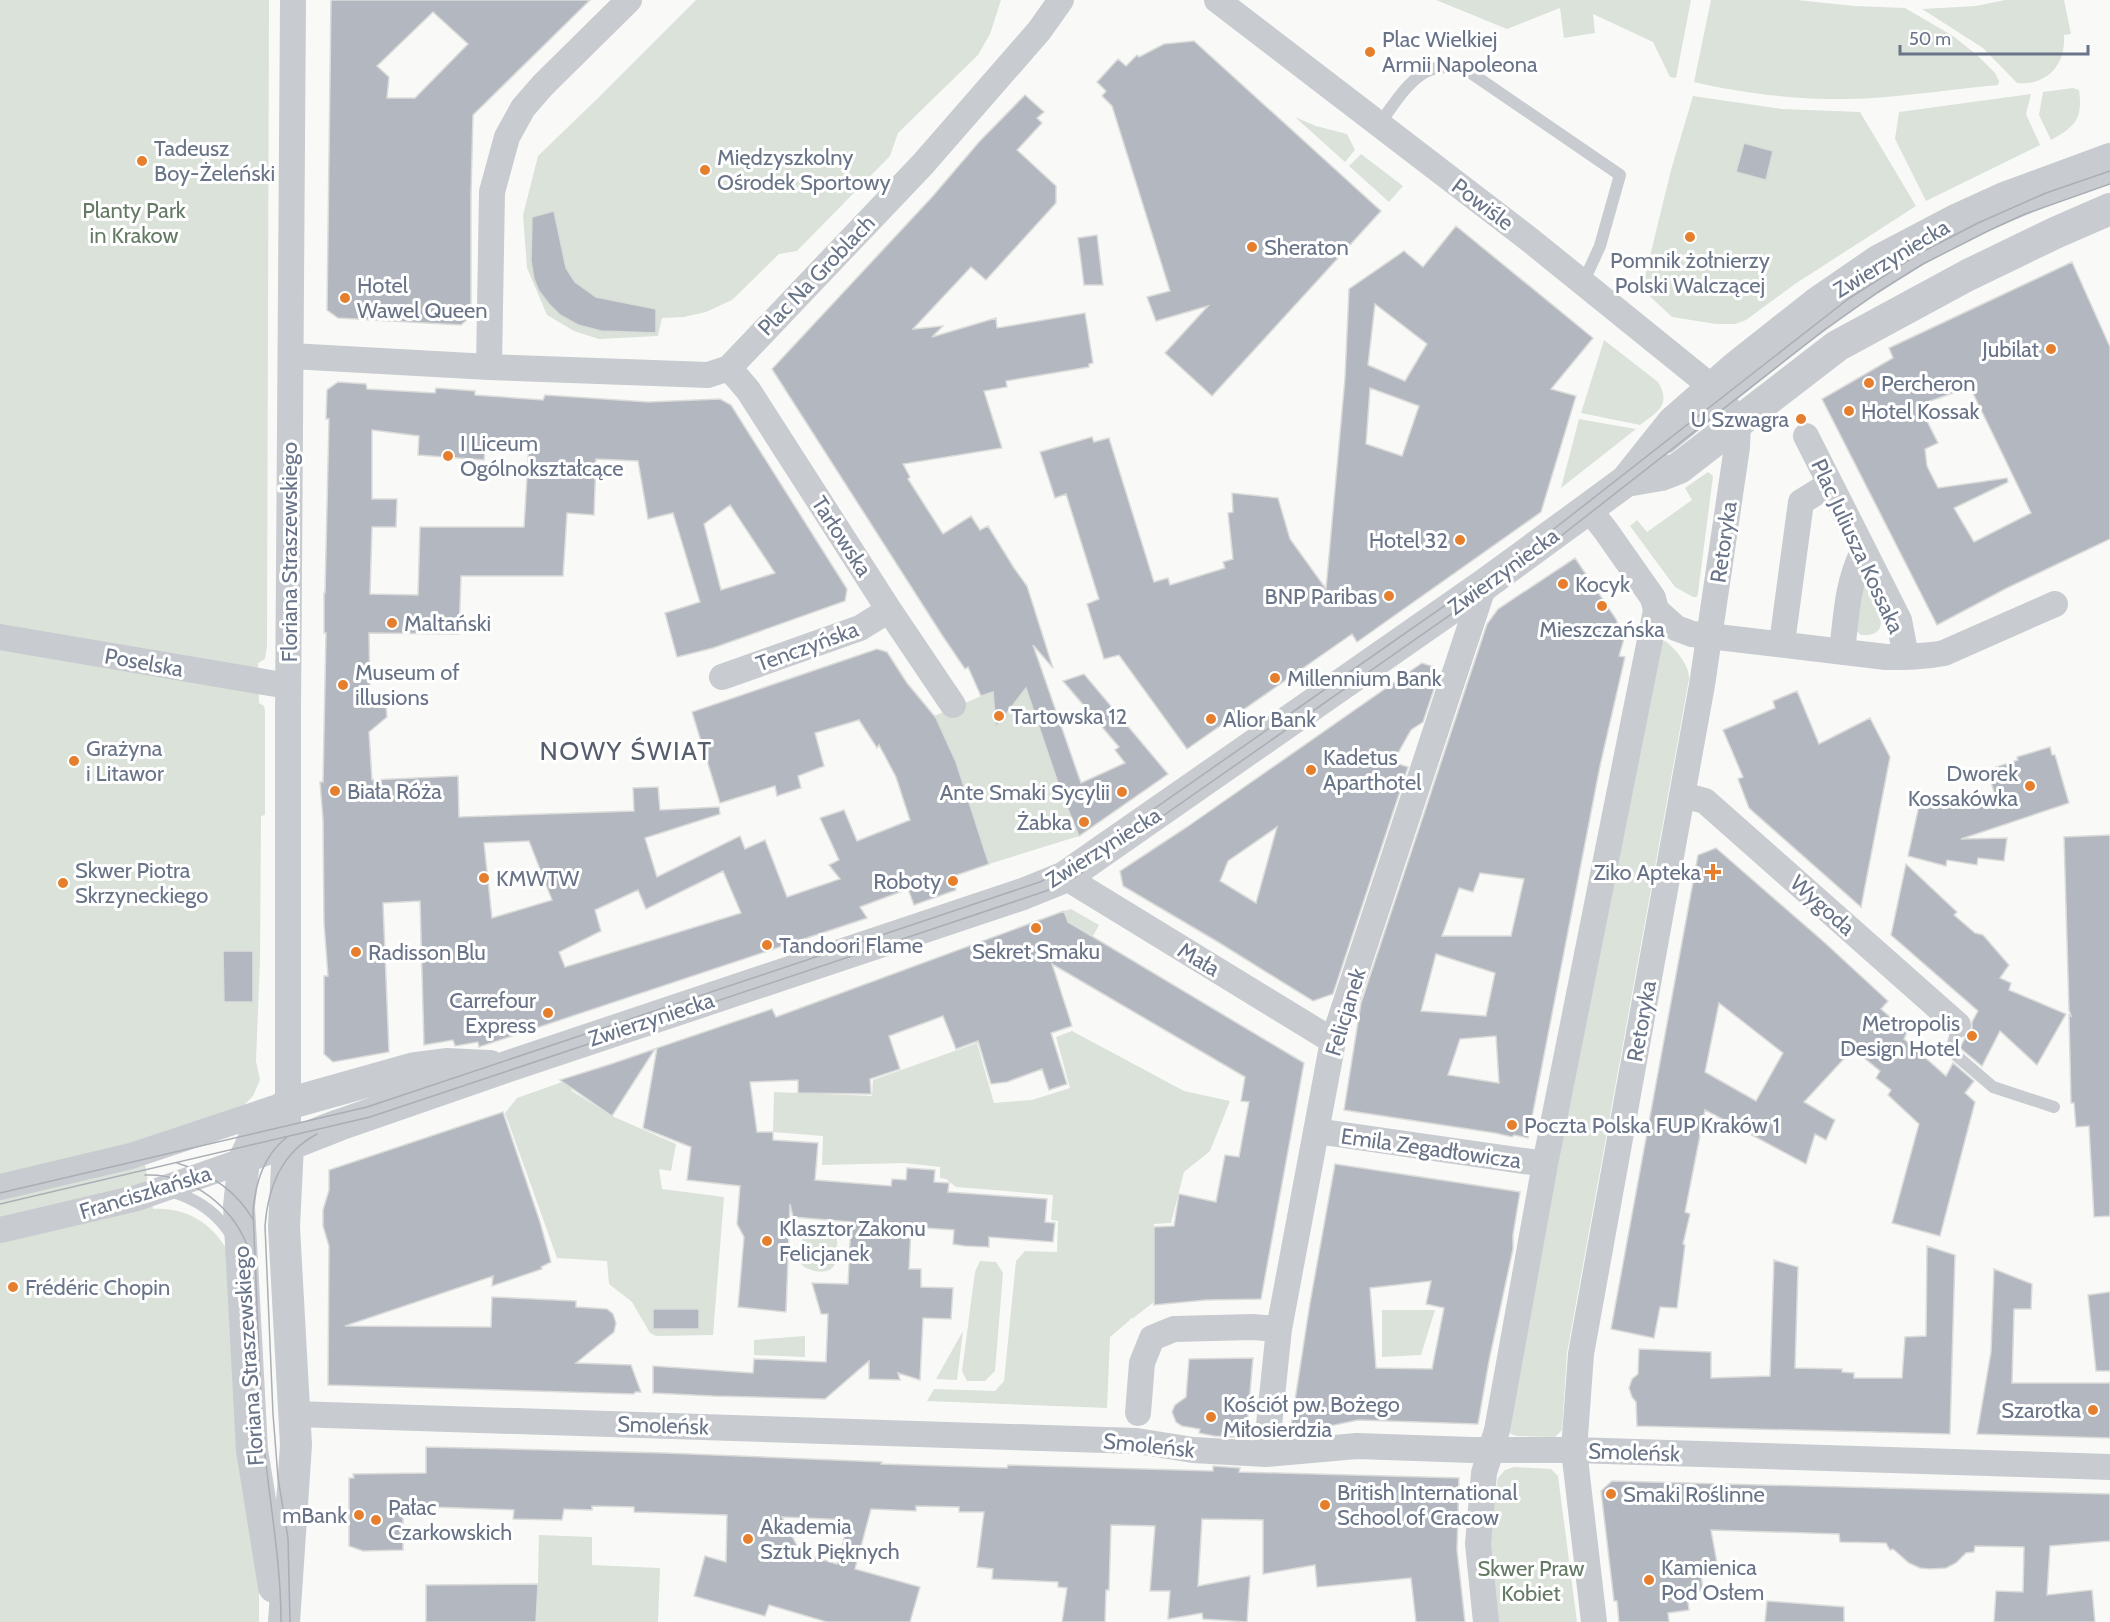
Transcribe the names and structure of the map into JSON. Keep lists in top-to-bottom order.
{
  "streets": {
    "street": [
      "Powiśle",
      "Zwierzyniecka",
      "Plac Na Groblach",
      "Tarłowska",
      "Retoryka",
      "Plac Juliusza Kossaka",
      "Floriana Straszewskiego",
      "Tenczyńska",
      "Poselska",
      "Wygoda",
      "Mała",
      "Felicjanek",
      "Emila Zegadłowicza",
      "Franciszkańska",
      "Smoleńsk"
    ]
  },
  "crossings": [
    ["Powiśle", "Zwierzyniecka"],
    ["Powiśle", "Retoryka"],
    ["Zwierzyniecka", "Retoryka"],
    ["Zwierzyniecka", "Floriana Straszewskiego"],
    ["Zwierzyniecka", "Mała"],
    ["Zwierzyniecka", "Felicjanek"],
    ["Zwierzyniecka", "Franciszkańska"],
    ["Plac Na Groblach", "Tarłowska"],
    ["Tarłowska", "Tenczyńska"],
    ["Retoryka", "Wygoda"],
    ["Retoryka", "Smoleńsk"],
    ["Floriana Straszewskiego", "Poselska"],
    ["Floriana Straszewskiego", "Franciszkańska"],
    ["Floriana Straszewskiego", "Smoleńsk"],
    ["Mała", "Felicjanek"],
    ["Felicjanek", "Emila Zegadłowicza"],
    ["Felicjanek", "Smoleńsk"]
  ],
  "districts": ["NOWY ŚWIAT"],
  "parks": ["Planty Park in Krakow", "Skwer Praw Kobiet"],
  "places": {
    "other": [
      "Plac Wielkiej Armii Napoleona",
      "Tadeusz Boy-Żeleński",
      "Międzyszkolny Ośrodek Sportowy",
      "Pomnik żołnierzy Polski Walczącej",
      "Sheraton",
      "Hotel Wawel Queen",
      "Jubilat",
      "Percheron",
      "Hotel Kossak",
      "U Szwagra",
      "I Liceum Ogólnokształcące",
      "Hotel 32",
      "Kocyk",
      "BNP Paribas",
      "Mieszczańska",
      "Maltański",
      "Millennium Bank",
      "Museum of illusions",
      "Tartowska 12",
      "Alior Bank",
      "Grażyna i Litawor",
      "Kadetus Aparthotel",
      "Dworek Kossakówka",
      "Biała Róża",
      "Ante Smaki Sycylii",
      "Żabka",
      "KMWTW",
      "Roboty",
      "Skwer Piotra Skrzyneckiego",
      "Sekret Smaku",
      "Tandoori Flame",
      "Radisson Blu",
      "Carrefour Express",
      "Metropolis Design Hotel",
      "Poczta Polska FUP Kraków 1",
      "Klasztor Zakonu Felicjanek",
      "Frédéric Chopin",
      "Szarotka",
      "Kościół pw. Bożego Miłosierdzia",
      "Smaki Roślinne",
      "British International School of Cracow",
      "mBank",
      "Pałac Czarkowskich",
      "Akademia Sztuk Pięknych",
      "Kamienica Pod Osłem"
    ],
    "health": ["Ziko Apteka"]
  },
  "scale_bar": "50 m"
}
